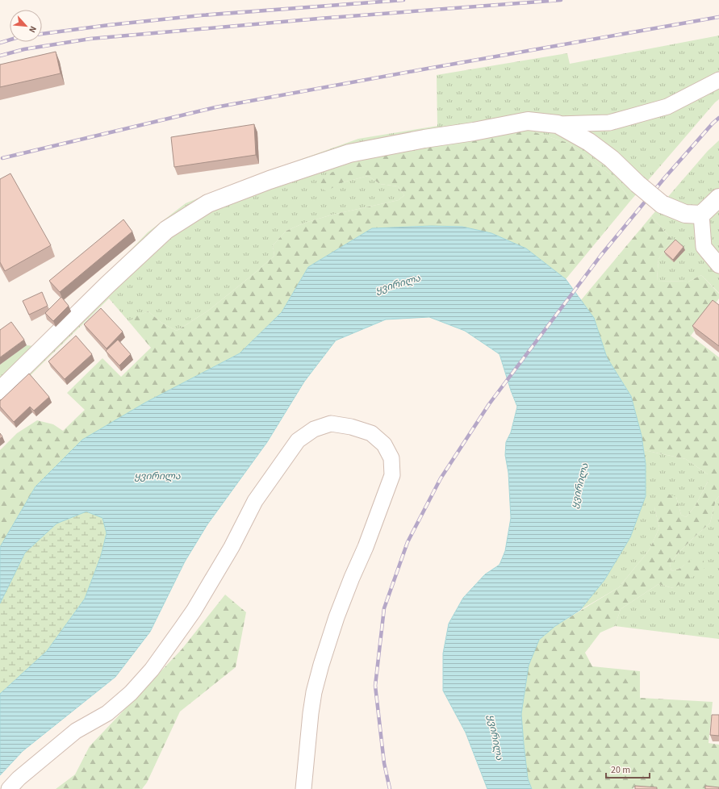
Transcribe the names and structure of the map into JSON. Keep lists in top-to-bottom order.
{
  "water": ["ყვირილა"],
  "scale_bar": "20 m",
  "north": "bottom right"
}
